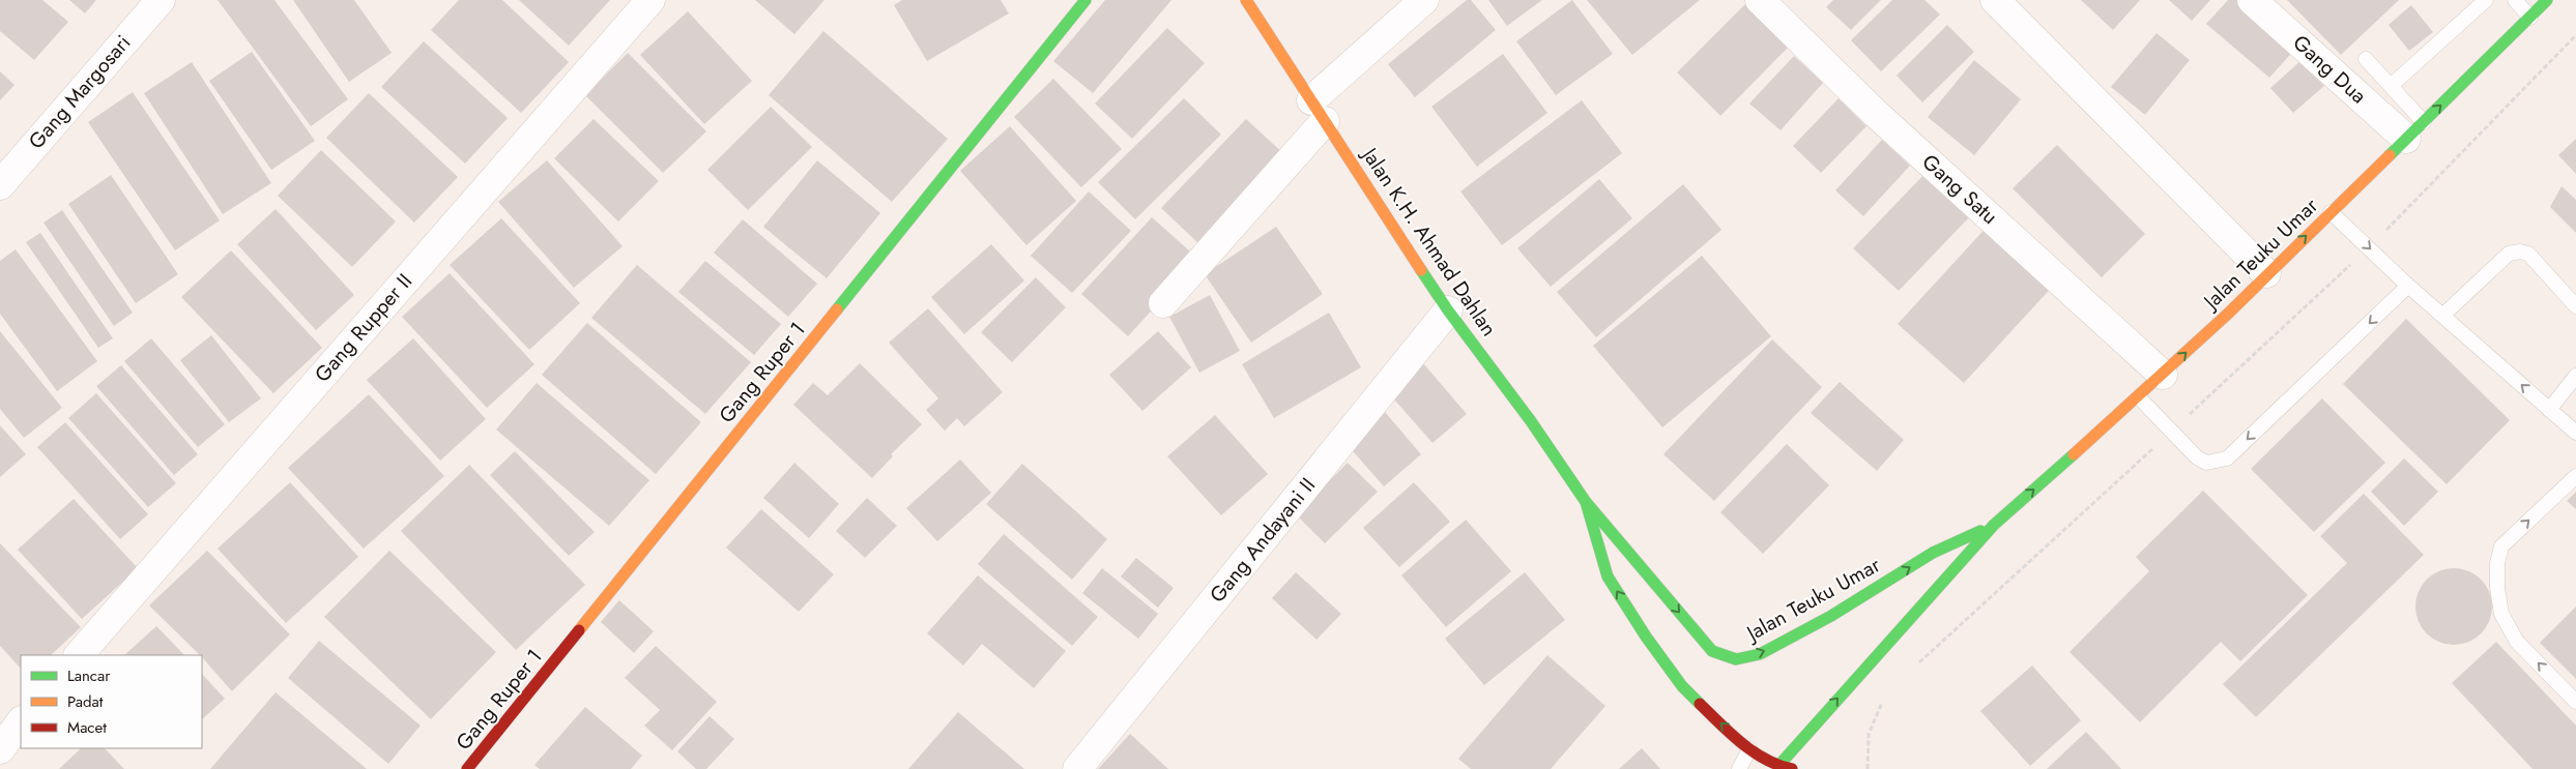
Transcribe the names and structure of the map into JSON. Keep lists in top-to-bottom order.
{
  "streets": {
    "street": [
      "Gang Dua",
      "Gang Margosari",
      "Gang Satu",
      "Jalan K.H. Ahmad Dahlan",
      "Jalan Teuku Umar",
      "Gang Rupper II",
      "Gang Ruper 1",
      "Gang Andayani II"
    ]
  },
  "crossings": [
    ["Gang Dua", "Jalan Teuku Umar"],
    ["Gang Satu", "Jalan Teuku Umar"],
    ["Jalan K.H. Ahmad Dahlan", "Jalan Teuku Umar"],
    ["Jalan K.H. Ahmad Dahlan", "Gang Andayani II"]
  ],
  "one_way": ["Jalan Teuku Umar"],
  "legend": ["Lancar", "Padat", "Macet"]
}
